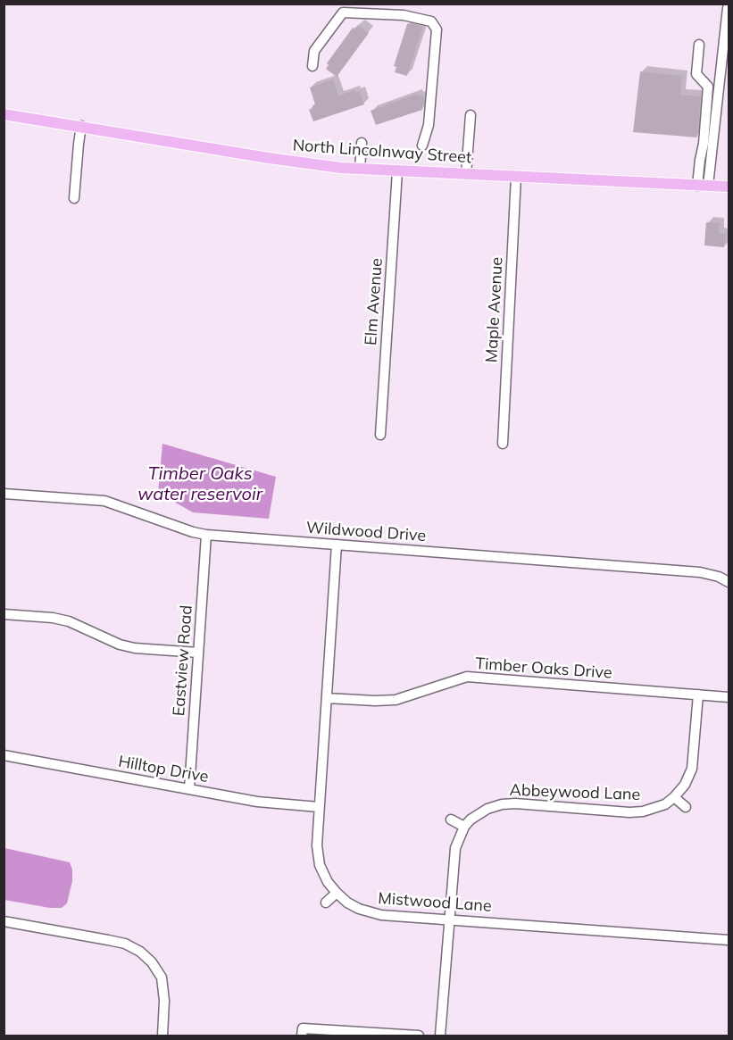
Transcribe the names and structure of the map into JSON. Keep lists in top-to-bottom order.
{
  "streets": {
    "main road": ["North Lincolnway Street"],
    "street": [
      "Elm Avenue",
      "Maple Avenue",
      "Wildwood Drive",
      "Eastview Road",
      "Timber Oaks Drive",
      "Hilltop Drive",
      "Abbeywood Lane",
      "Mistwood Lane"
    ]
  },
  "crossings": [
    ["North Lincolnway Street", "Elm Avenue"],
    ["North Lincolnway Street", "Maple Avenue"],
    ["Wildwood Drive", "Eastview Road"],
    ["Wildwood Drive", "Mistwood Lane"],
    ["Eastview Road", "Hilltop Drive"],
    ["Timber Oaks Drive", "Abbeywood Lane"],
    ["Timber Oaks Drive", "Mistwood Lane"],
    ["Hilltop Drive", "Mistwood Lane"],
    ["Abbeywood Lane", "Mistwood Lane"]
  ],
  "water": ["Timber Oaks water reservoir"]
}
